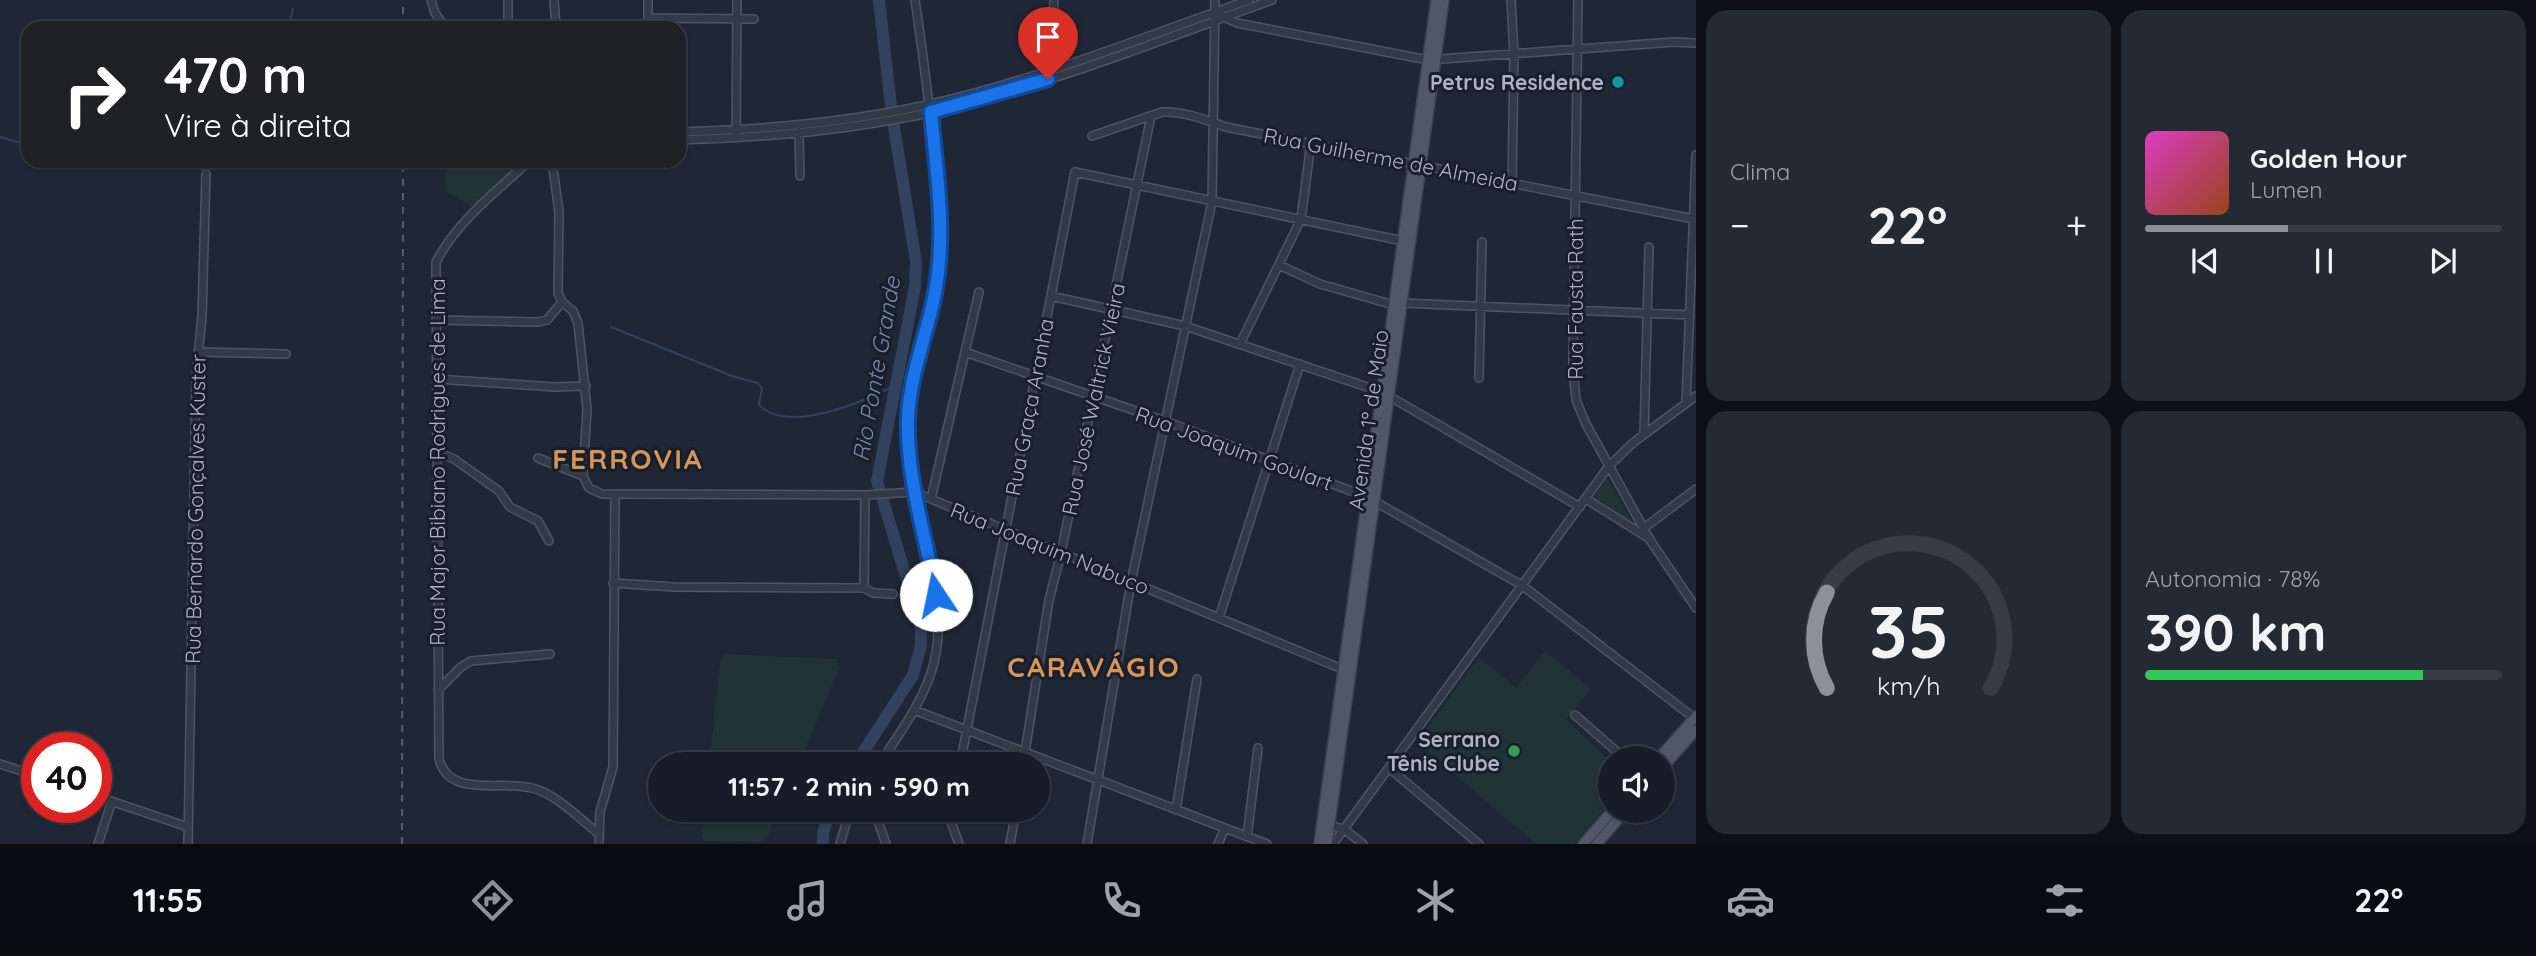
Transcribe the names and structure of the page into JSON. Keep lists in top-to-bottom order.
{
  "streets": {
    "main road": ["Avenida 1º de Maio"],
    "street": [
      "Rua Guilherme de Almeida",
      "Rua Fausta Rath",
      "Rua José Waltrick Vieira",
      "Rua Graça Aranha",
      "Rua Joaquim Goulart",
      "Rua Major Bibiano Rodrigues de Lima",
      "Rua Bernardo Gonçalves Kuster",
      "Rua Joaquim Nabuco"
    ]
  },
  "crossings": [
    ["Rua Guilherme de Almeida", "Rua Fausta Rath"],
    ["Rua Guilherme de Almeida", "Rua José Waltrick Vieira"],
    ["Rua Guilherme de Almeida", "Avenida 1º de Maio"],
    ["Rua José Waltrick Vieira", "Rua Graça Aranha"],
    ["Rua José Waltrick Vieira", "Rua Joaquim Goulart"],
    ["Rua José Waltrick Vieira", "Rua Joaquim Nabuco"],
    ["Rua Graça Aranha", "Rua Joaquim Goulart"],
    ["Rua Graça Aranha", "Rua Joaquim Nabuco"],
    ["Avenida 1º de Maio", "Rua Joaquim Goulart"],
    ["Avenida 1º de Maio", "Rua Joaquim Nabuco"]
  ],
  "districts": ["FERROVIA", "CARAVÁGIO"],
  "water": ["Rio Ponte Grande"],
  "places": ["Petrus Residence", "Serrano Tênis Clube"],
  "page": {
    "tile": [
      "Clima",
      ["Autonomia · 78%", "390 km"]
    ],
    "turn": ["470 m", "Vire à direita"],
    "song": ["Golden Hour", "Lumen"],
    "heat": ["−", "22°", "+"],
    "limit": "40",
    "trip": "11:57 · 2 min · 590 m",
    "tabs": ["11:55", "22°"],
    "gauge": ["35", "km/h"]
  }
}
